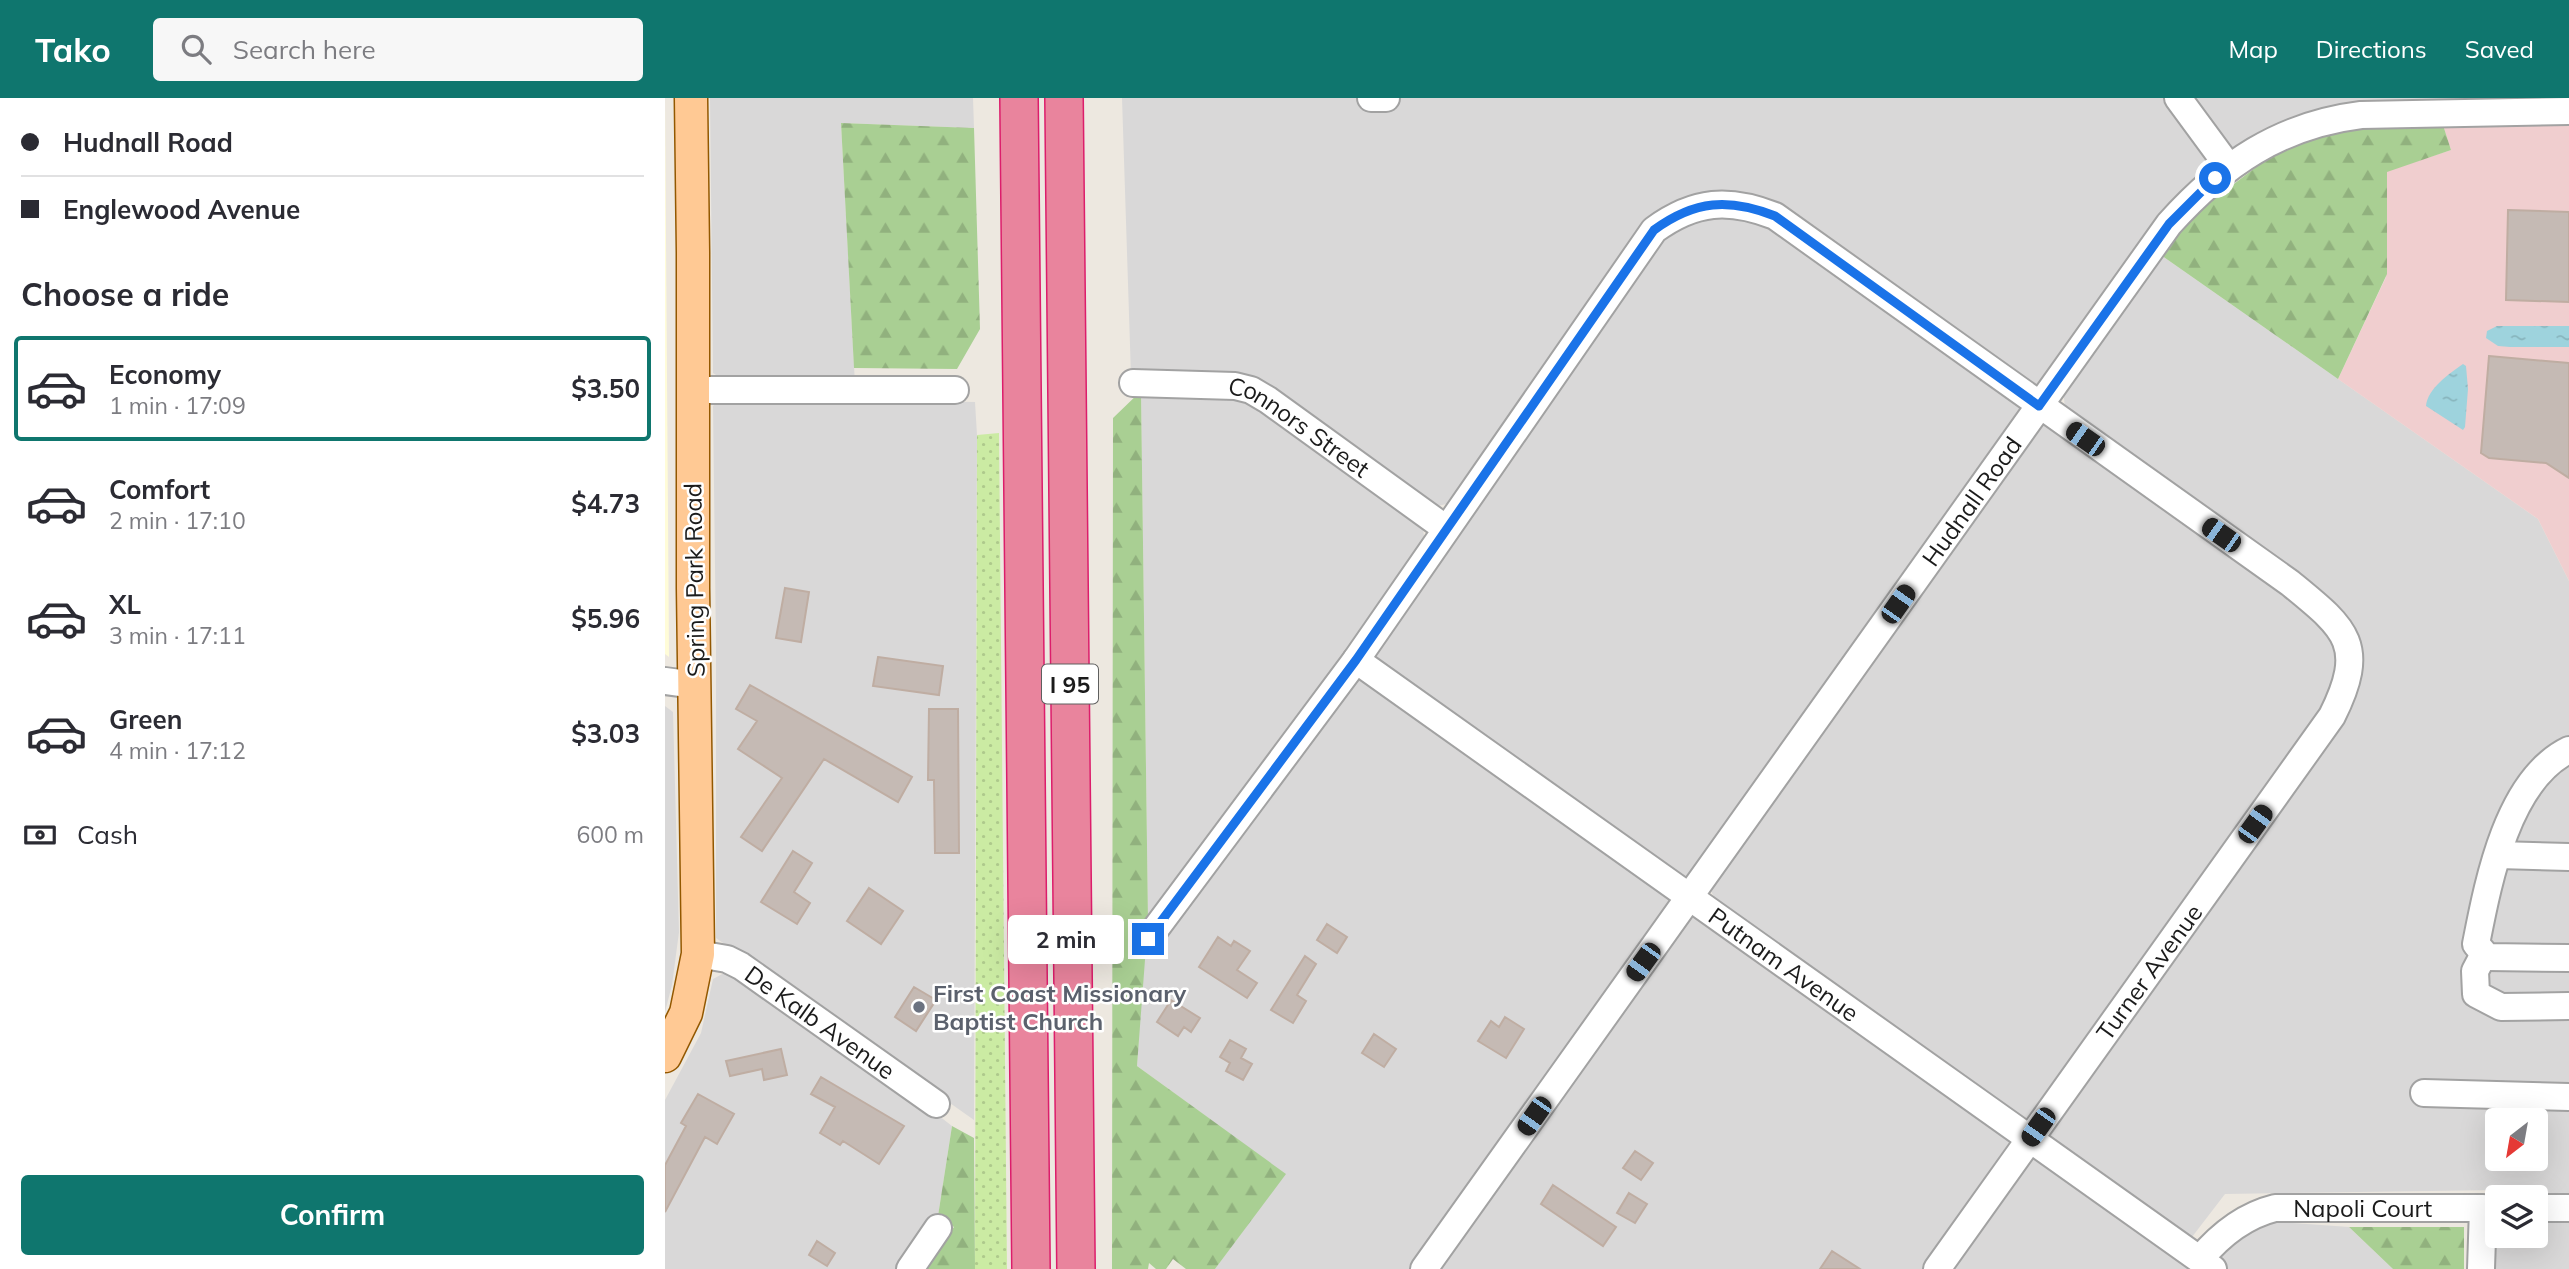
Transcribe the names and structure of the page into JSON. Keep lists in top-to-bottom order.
{
  "streets": {
    "highway": ["I 95"],
    "main road": ["Spring Park Road"],
    "street": [
      "Connors Street",
      "Hudnall Road",
      "Putnam Avenue",
      "Turner Avenue",
      "De Kalb Avenue",
      "Napoli Court"
    ]
  },
  "crossings": [
    ["Hudnall Road", "Putnam Avenue"],
    ["Hudnall Road", "Turner Avenue"],
    ["Spring Park Road", "De Kalb Avenue"],
    ["Putnam Avenue", "Turner Avenue"],
    ["Putnam Avenue", "Napoli Court"]
  ],
  "places": ["First Coast Missionary Baptist Church"],
  "north": "bottom left",
  "page": {
    "header": "Tako",
    "search": "Search here",
    "nav": ["Map", "Directions", "Saved"],
    "banner": ["Hudnall Road", "Englewood Avenue"],
    "heading": "Choose a ride",
    "list": [
      {
        "name": "Economy",
        "note": "1 min · 17:09",
        "value": "$3.50"
      },
      {
        "name": "Comfort",
        "note": "2 min · 17:10",
        "value": "$4.73"
      },
      {
        "name": "XL",
        "note": "3 min · 17:11",
        "value": "$5.96"
      },
      {
        "name": "Green",
        "note": "4 min · 17:12",
        "value": "$3.03"
      }
    ],
    "pay": ["Cash", "600 m"],
    "bubble": "2 min",
    "buttons": "Confirm"
  }
}
